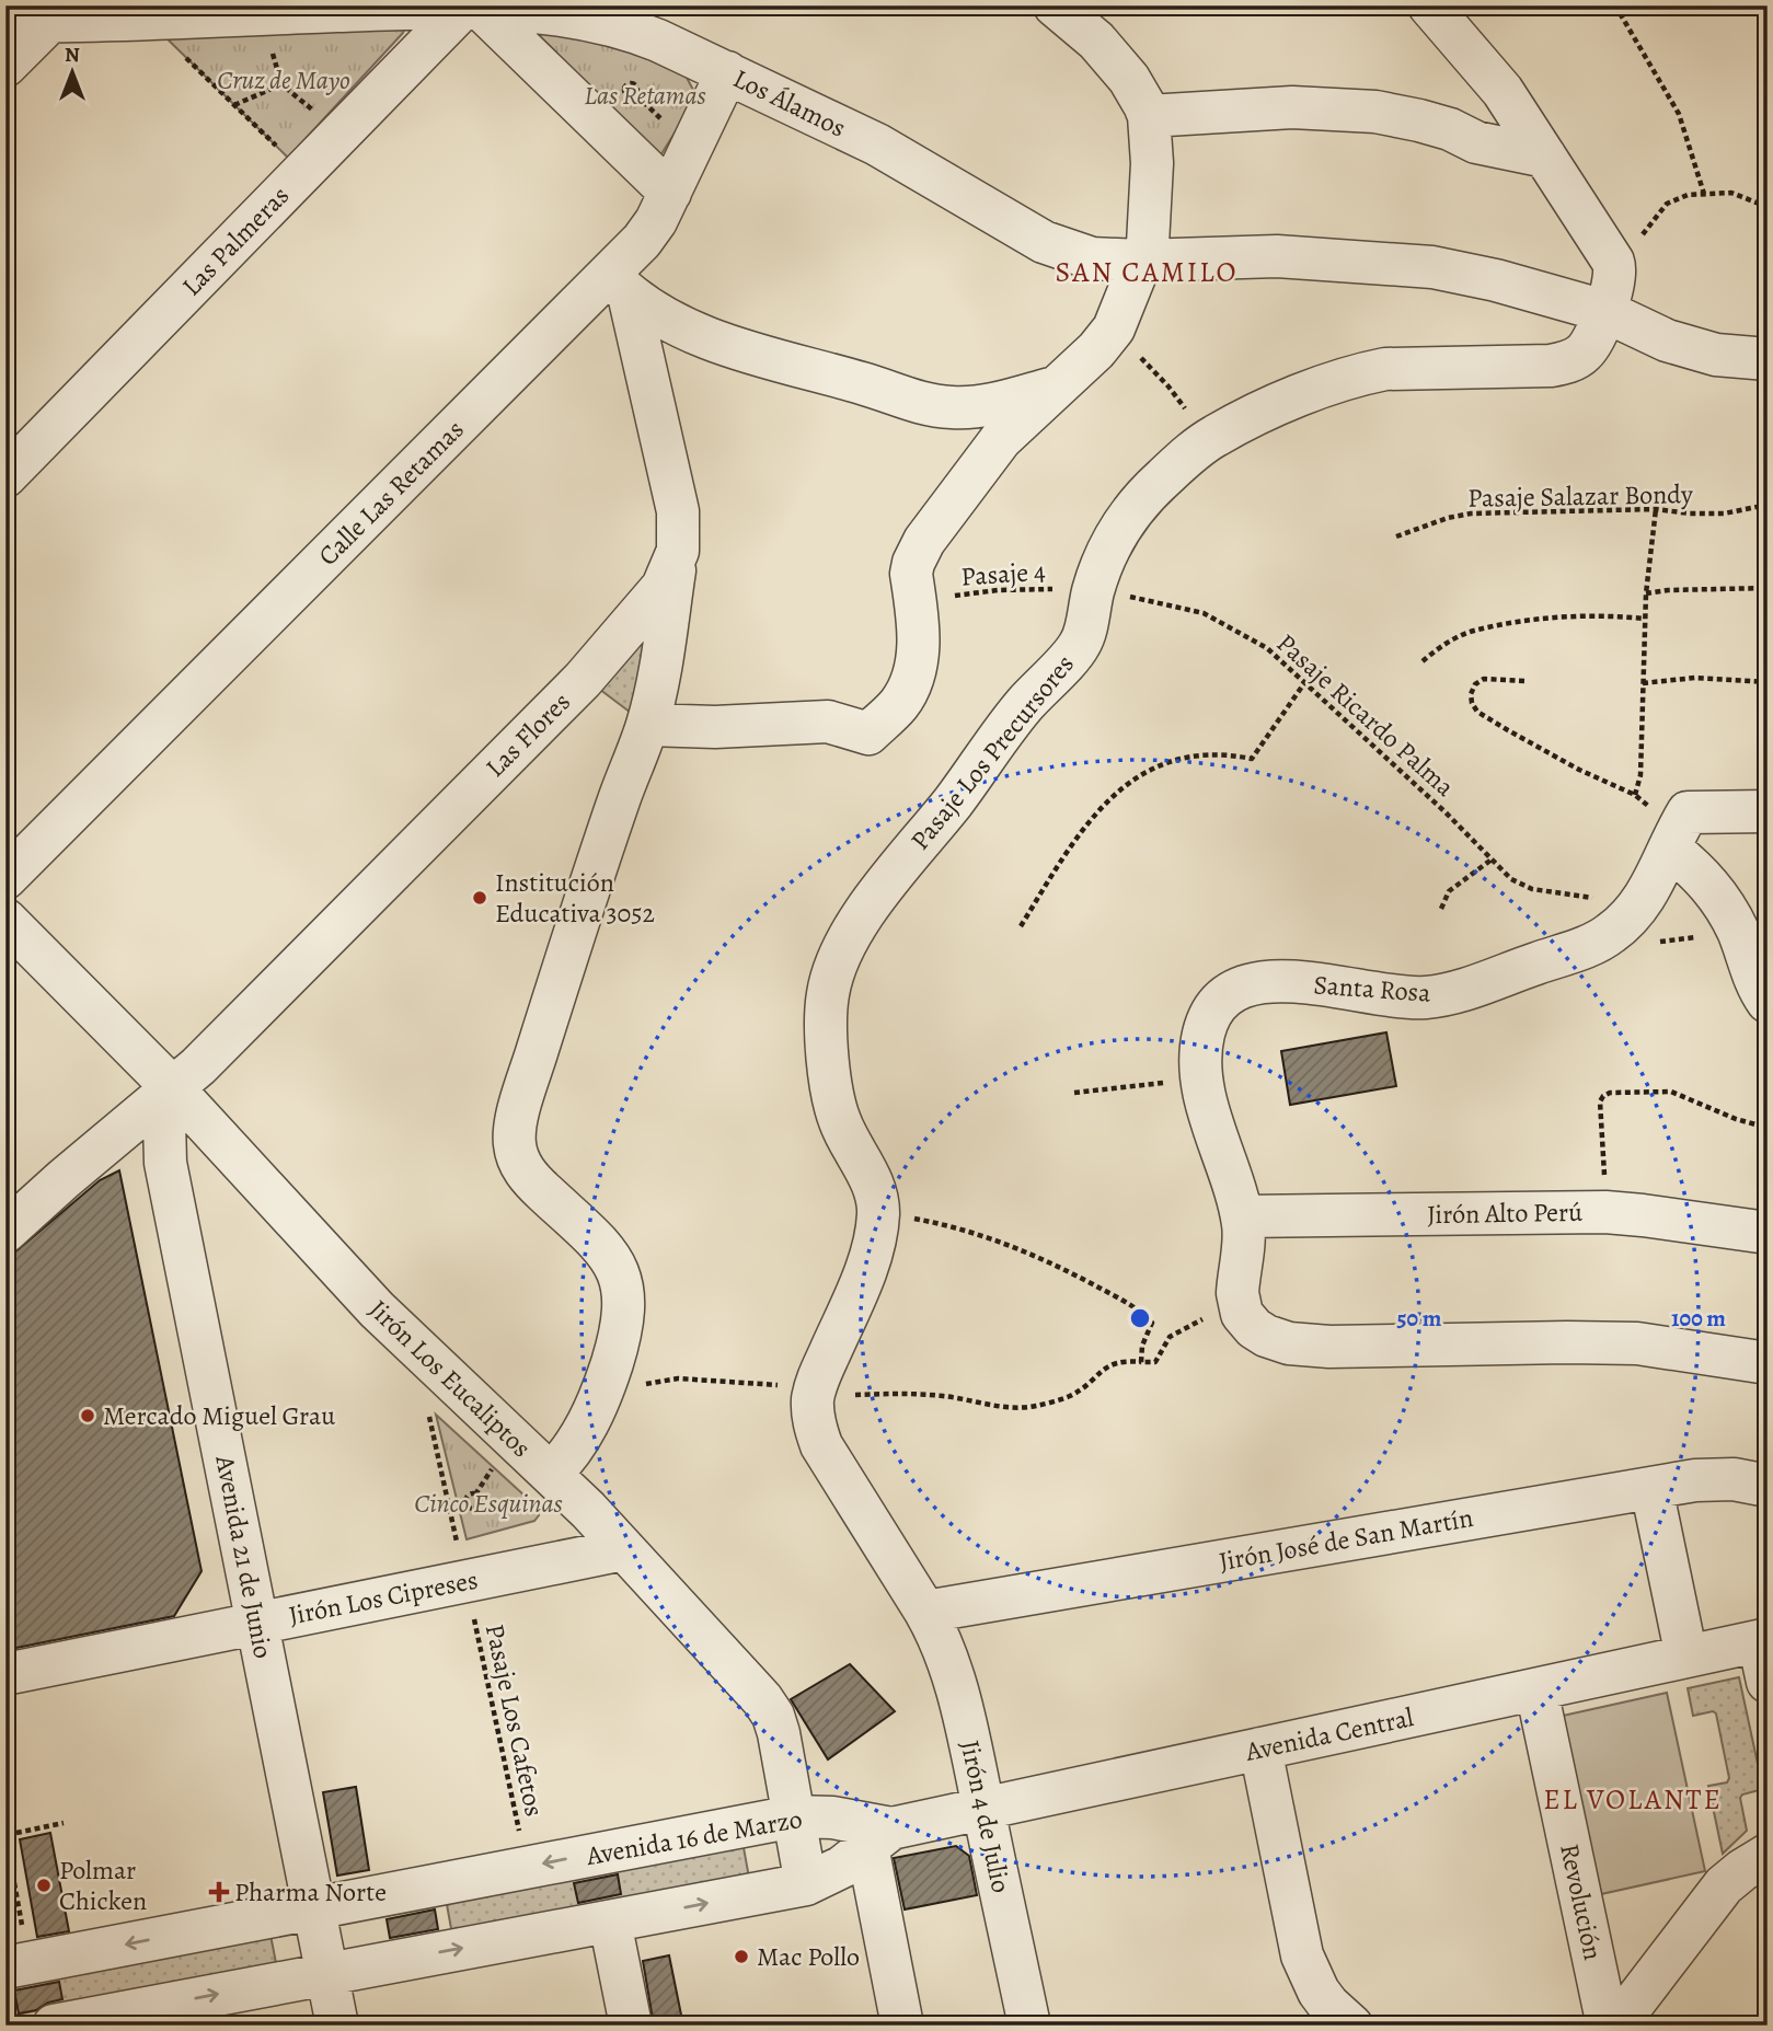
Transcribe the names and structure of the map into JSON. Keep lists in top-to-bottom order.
{
  "streets": {
    "street": [
      "Los Álamos",
      "Las Palmeras",
      "Calle Las Retamas",
      "Las Flores",
      "Pasaje Los Precursores",
      "Santa Rosa",
      "Jirón Alto Perú",
      "Jirón Los Eucaliptos",
      "Jirón José de San Martín",
      "Avenida 21 de Junio",
      "Jirón Los Cipreses",
      "Avenida Central",
      "Jirón 4 de Julio",
      "Avenida 16 de Marzo",
      "Revolución"
    ],
    "path": [
      "Pasaje Salazar Bondy",
      "Pasaje 4",
      "Pasaje Ricardo Palma",
      "Pasaje Los Cafetos"
    ]
  },
  "crossings": [
    ["Los Álamos", "Las Palmeras"],
    ["Los Álamos", "Calle Las Retamas"],
    ["Los Álamos", "Pasaje Los Precursores"],
    ["Calle Las Retamas", "Las Flores"],
    ["Pasaje 4", "Pasaje Ricardo Palma"],
    ["Pasaje 4", "Pasaje Los Precursores"],
    ["Pasaje Ricardo Palma", "Pasaje Los Precursores"],
    ["Las Flores", "Jirón Los Eucaliptos"],
    ["Las Flores", "Avenida 21 de Junio"],
    ["Pasaje Los Precursores", "Jirón José de San Martín"],
    ["Pasaje Los Precursores", "Jirón 4 de Julio"],
    ["Santa Rosa", "Jirón Alto Perú"],
    ["Jirón Los Eucaliptos", "Avenida 21 de Junio"],
    ["Jirón Los Eucaliptos", "Jirón Los Cipreses"],
    ["Jirón Los Eucaliptos", "Avenida 16 de Marzo"],
    ["Jirón José de San Martín", "Jirón 4 de Julio"],
    ["Avenida 21 de Junio", "Jirón Los Cipreses"],
    ["Avenida 21 de Junio", "Avenida 16 de Marzo"],
    ["Jirón Los Cipreses", "Pasaje Los Cafetos"],
    ["Pasaje Los Cafetos", "Avenida 16 de Marzo"],
    ["Avenida Central", "Jirón 4 de Julio"],
    ["Avenida Central", "Avenida 16 de Marzo"],
    ["Avenida Central", "Revolución"]
  ],
  "districts": ["SAN CAMILO", "EL VOLANTE"],
  "parks": ["Cruz de Mayo", "Las Retamas", "Cinco Esquinas"],
  "places": {
    "other": [
      "Institución Educativa 3052",
      "Mercado Miguel Grau",
      "Polmar Chicken",
      "Mac Pollo"
    ],
    "health": ["Pharma Norte"]
  },
  "north": "top",
  "rings": ["50 m", "100 m"]
}
